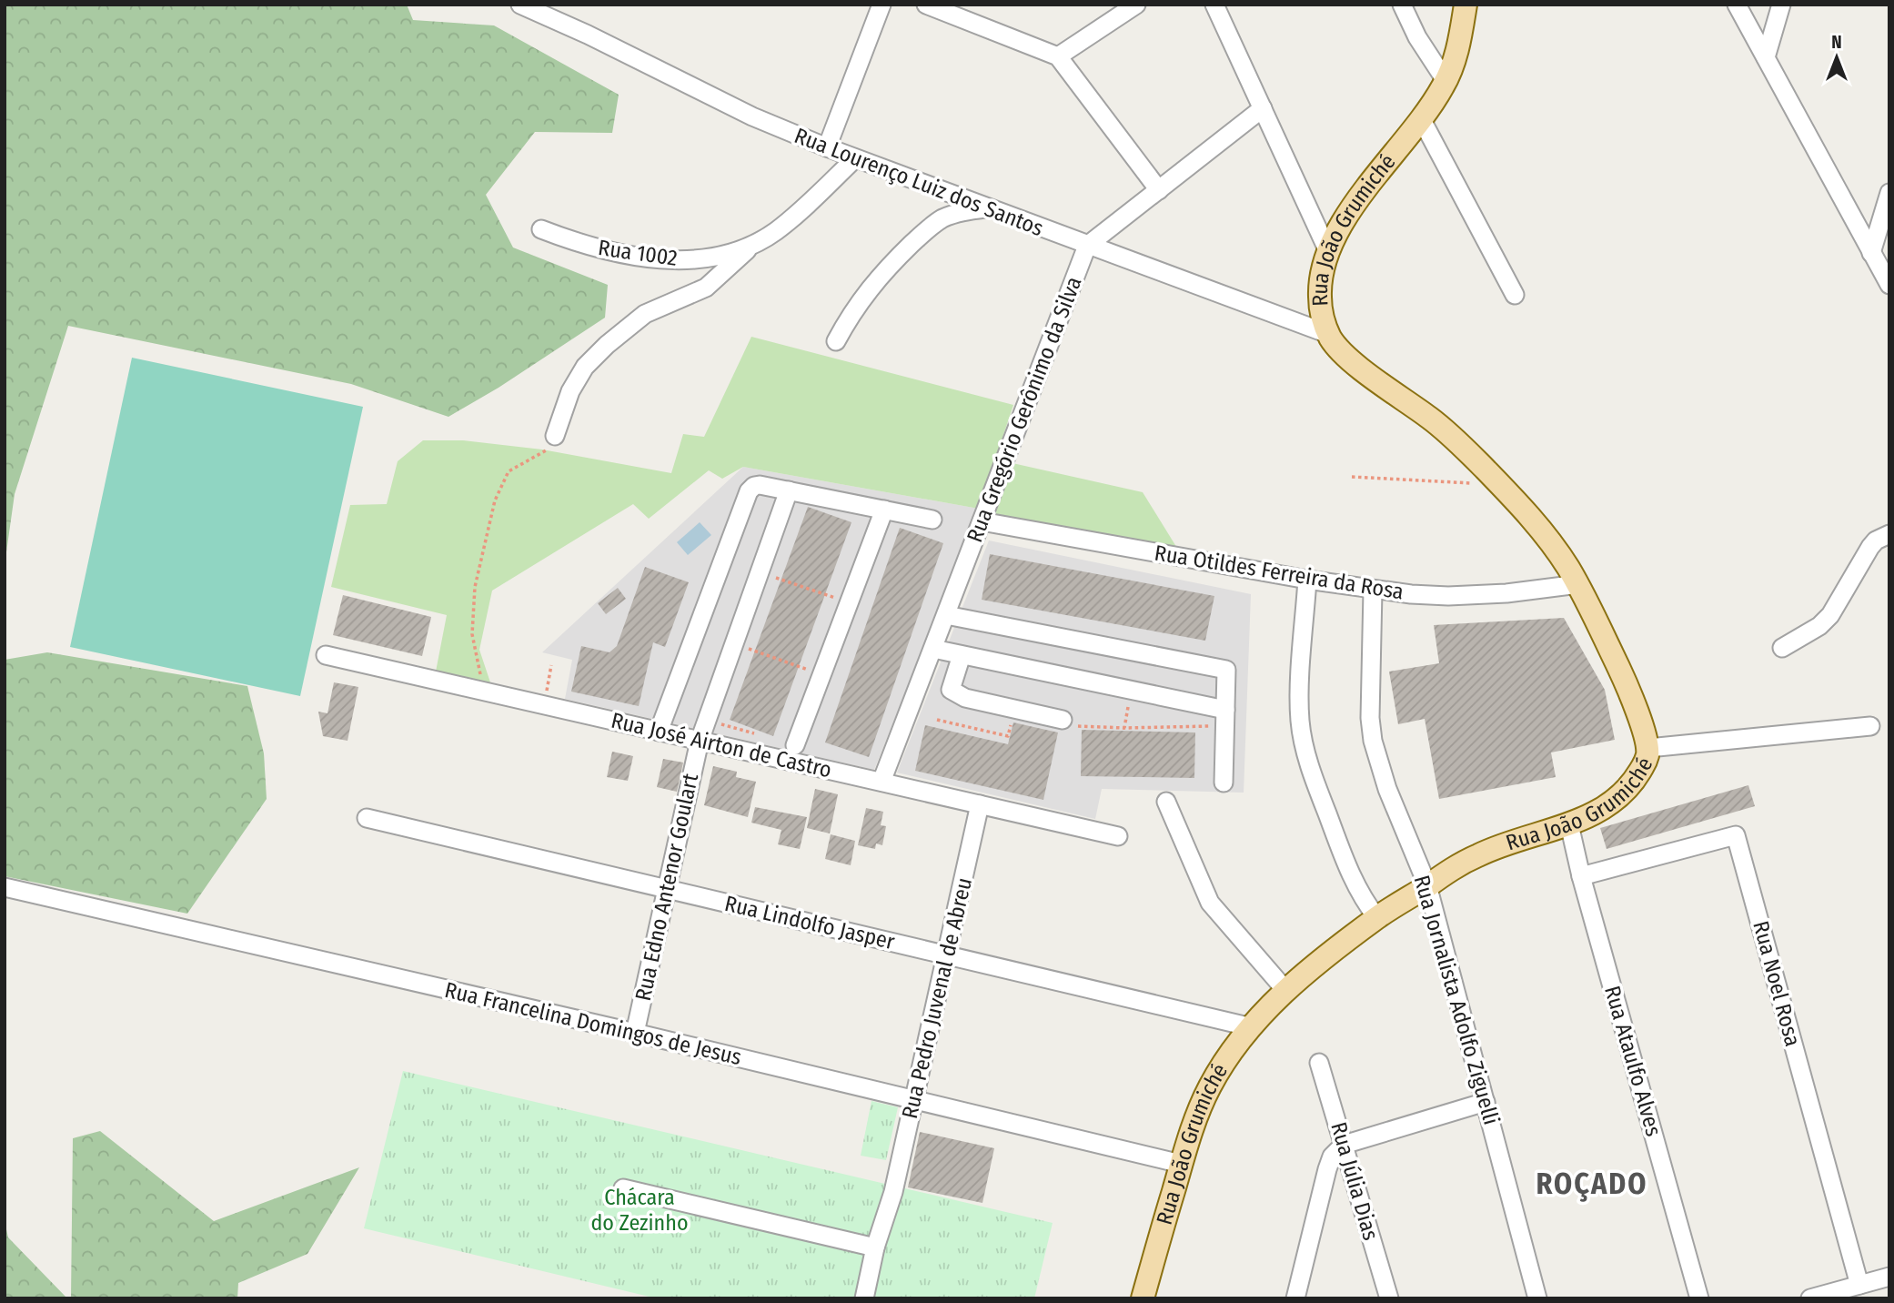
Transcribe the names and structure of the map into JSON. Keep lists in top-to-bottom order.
{
  "streets": {
    "main road": ["Rua João Grumiché"],
    "street": [
      "Rua Lourenço Luiz dos Santos",
      "Rua 1002",
      "Rua Gregório Gerônimo da Silva",
      "Rua Otildes Ferreira da Rosa",
      "Rua José Airton de Castro",
      "Rua Edno Antenor Goulart",
      "Rua Lindolfo Jasper",
      "Rua Noel Rosa",
      "Rua Pedro Juvenal de Abreu",
      "Rua Jornalista Adolfo Ziguelli",
      "Rua Francelina Domingos de Jesus",
      "Rua Ataulfo Alves",
      "Rua Júlia Dias"
    ]
  },
  "crossings": [
    ["Rua Lourenço Luiz dos Santos", "Rua João Grumiché"],
    ["Rua Lourenço Luiz dos Santos", "Rua 1002"],
    ["Rua Lourenço Luiz dos Santos", "Rua Gregório Gerônimo da Silva"],
    ["Rua João Grumiché", "Rua Otildes Ferreira da Rosa"],
    ["Rua João Grumiché", "Rua Lindolfo Jasper"],
    ["Rua João Grumiché", "Rua Jornalista Adolfo Ziguelli"],
    ["Rua João Grumiché", "Rua Francelina Domingos de Jesus"],
    ["Rua João Grumiché", "Rua Ataulfo Alves"],
    ["Rua Gregório Gerônimo da Silva", "Rua Otildes Ferreira da Rosa"],
    ["Rua Gregório Gerônimo da Silva", "Rua José Airton de Castro"],
    ["Rua Otildes Ferreira da Rosa", "Rua Jornalista Adolfo Ziguelli"],
    ["Rua José Airton de Castro", "Rua Edno Antenor Goulart"],
    ["Rua José Airton de Castro", "Rua Pedro Juvenal de Abreu"],
    ["Rua Edno Antenor Goulart", "Rua Lindolfo Jasper"],
    ["Rua Edno Antenor Goulart", "Rua Francelina Domingos de Jesus"],
    ["Rua Lindolfo Jasper", "Rua Pedro Juvenal de Abreu"],
    ["Rua Noel Rosa", "Rua Ataulfo Alves"],
    ["Rua Pedro Juvenal de Abreu", "Rua Francelina Domingos de Jesus"]
  ],
  "districts": ["ROÇADO"],
  "parks": ["Chácara do Zezinho"],
  "north": "top"
}
